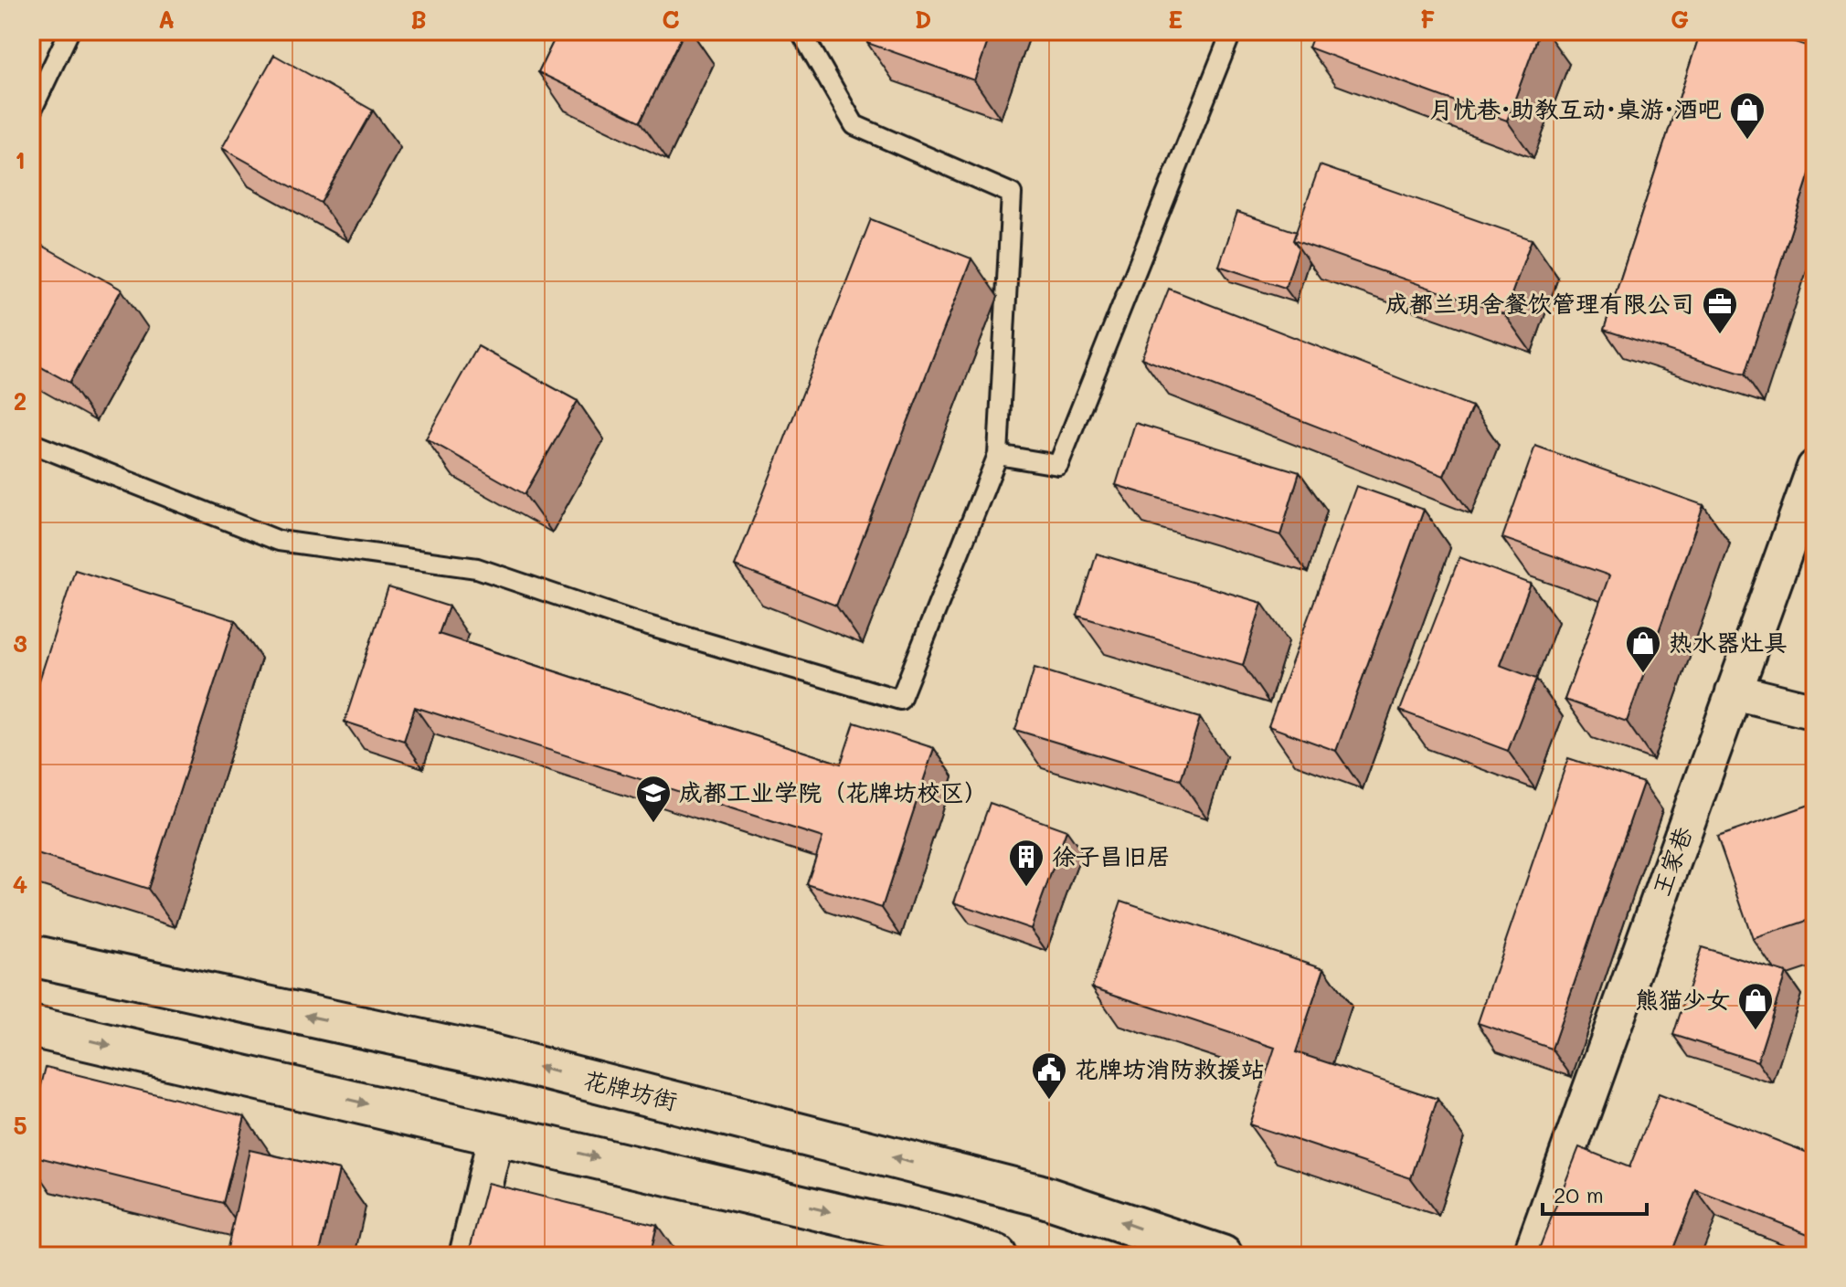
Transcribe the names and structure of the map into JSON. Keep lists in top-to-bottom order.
{
  "streets": {
    "main road": ["花牌坊街"],
    "street": ["王家巷"]
  },
  "places": {
    "shop": ["月忧巷·助教互动·桌游·酒吧", "热水器灶具", "熊猫少女"],
    "office": ["成都兰玥舍餐饮管理有限公司"],
    "school or university": ["成都工业学院（花牌坊校区）"],
    "building": ["徐子昌旧居"],
    "public building": ["花牌坊消防救援站"]
  },
  "scale_bar": "20 m",
  "grid": {
    "columns": [
      "A",
      "B",
      "C",
      "D",
      "E",
      "F",
      "G"
    ],
    "rows": [
      "1",
      "2",
      "3",
      "4",
      "5"
    ]
  }
}
